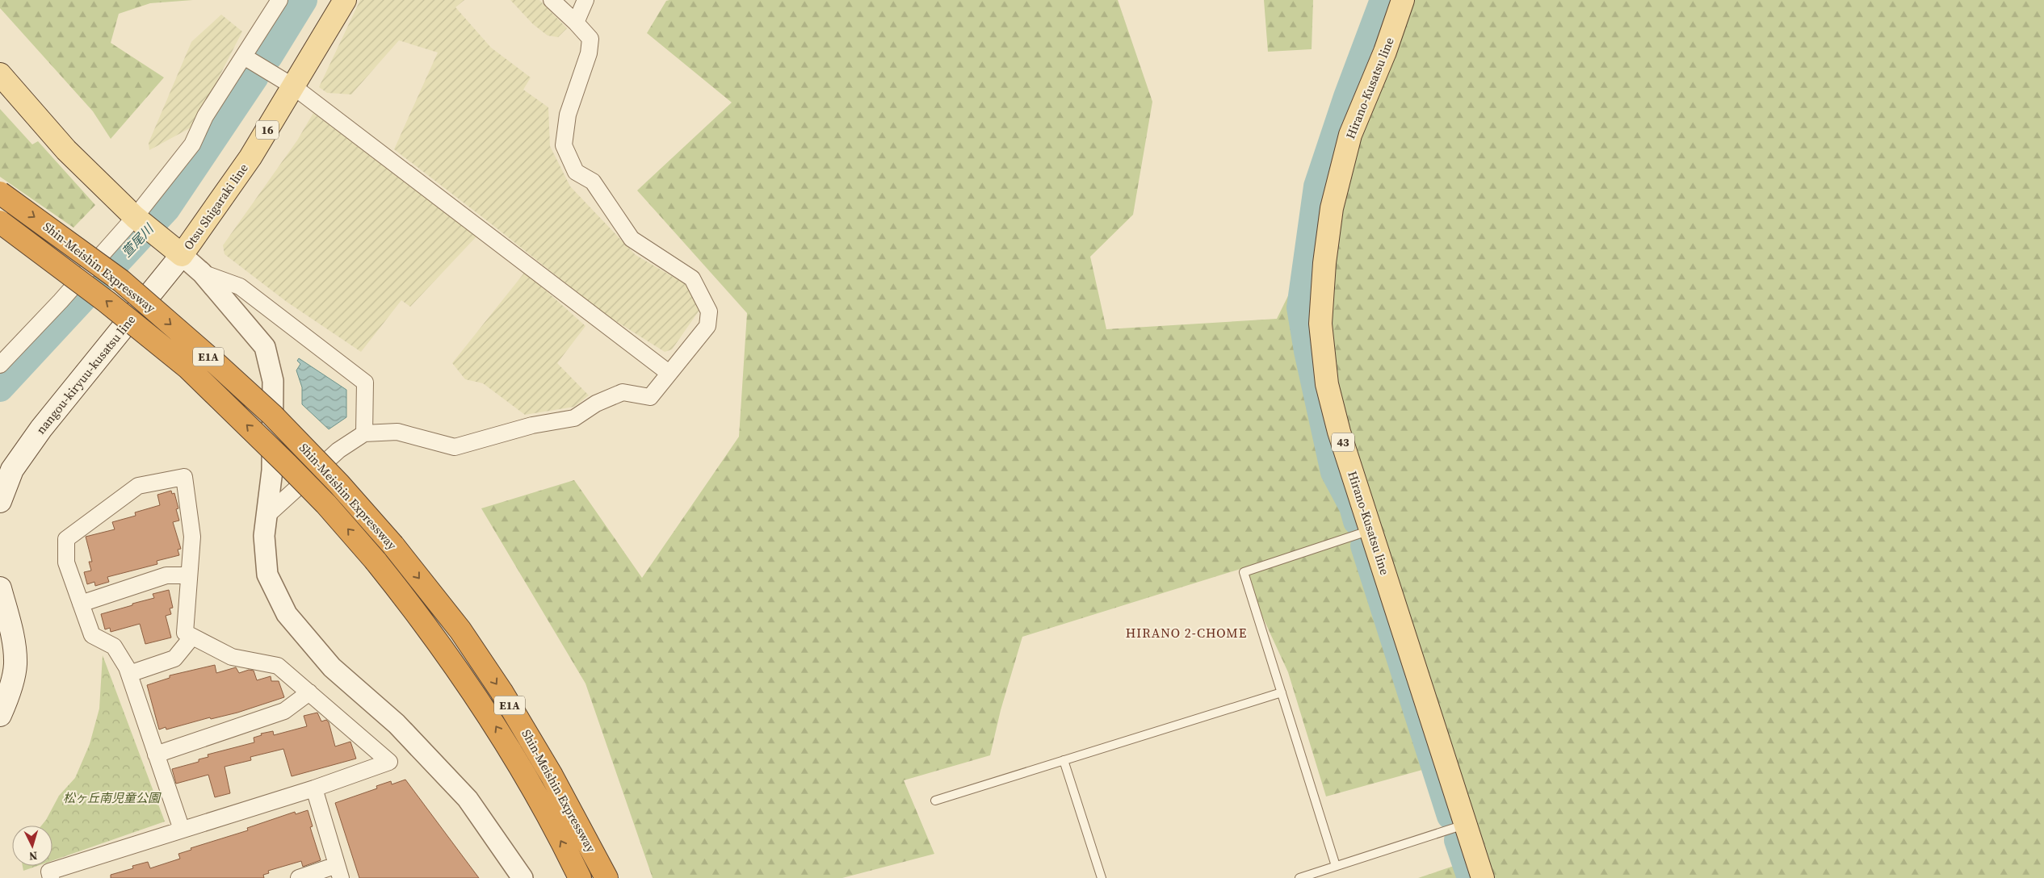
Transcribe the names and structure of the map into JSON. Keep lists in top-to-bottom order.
{
  "streets": {
    "highway": ["Shin-Meishin Expressway", "E1A"],
    "main road": [
      "Hirano-Kusatsu line",
      "16",
      "Otsu Shigaraki line",
      "nangou-kiryuu-kusatsu line",
      "43"
    ]
  },
  "crossings": [
    ["Otsu Shigaraki line", "nangou-kiryuu-kusatsu line"]
  ],
  "districts": ["HIRANO 2-CHOME"],
  "water": ["萱尾川"],
  "parks": ["松ヶ丘南児童公園"],
  "north": "bottom"
}
